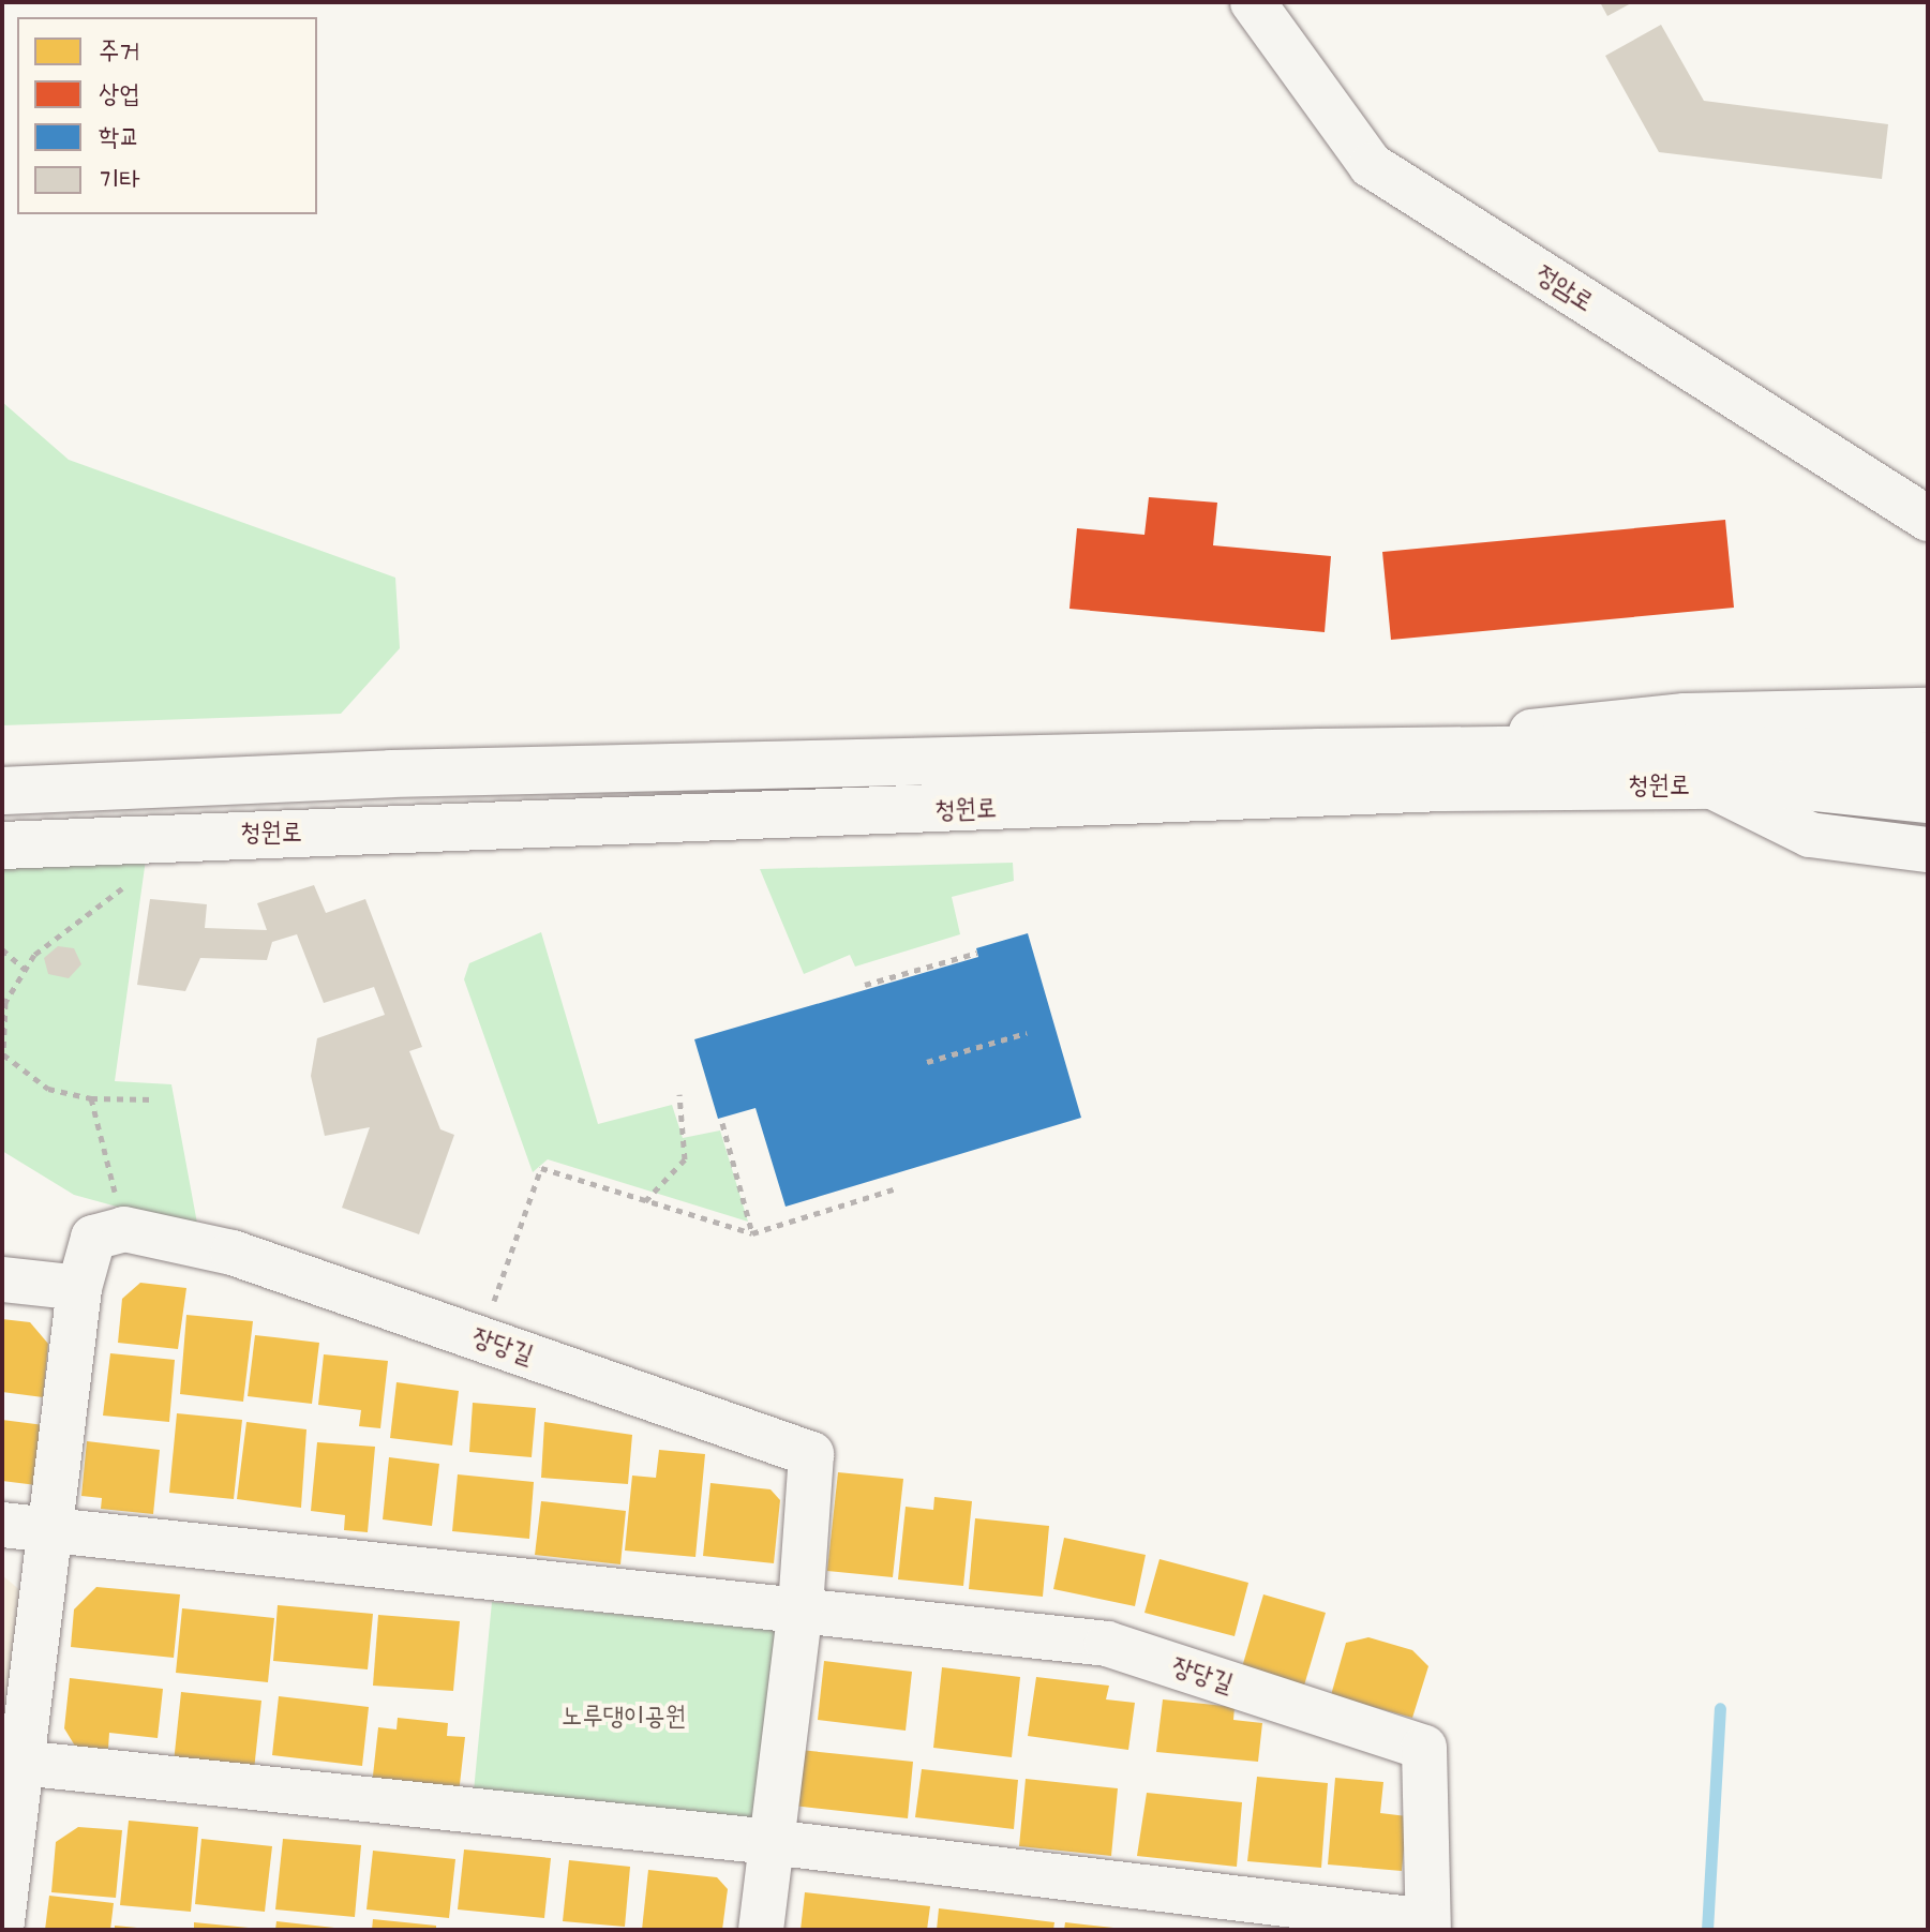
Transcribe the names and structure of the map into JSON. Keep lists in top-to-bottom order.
{
  "streets": {
    "main road": ["청원로"],
    "street": ["정암로", "장당길"]
  },
  "parks": ["노루댕이공원"],
  "legend": [
    "주거",
    "상업",
    "학교",
    "기타"
  ]
}
